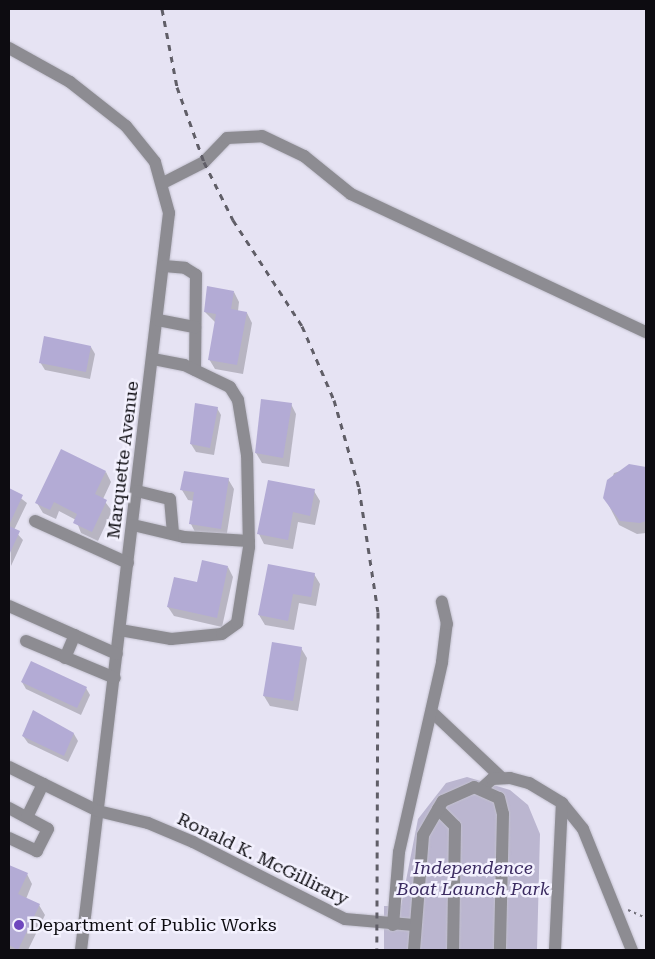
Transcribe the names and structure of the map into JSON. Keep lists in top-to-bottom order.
{
  "streets": {
    "street": ["Marquette Avenue", "Ronald K. McGillirary"]
  },
  "crossings": [
    ["Marquette Avenue", "Ronald K. McGillirary"]
  ],
  "parks": ["Independence Boat Launch Park"],
  "places": ["Department of Public Works"]
}
